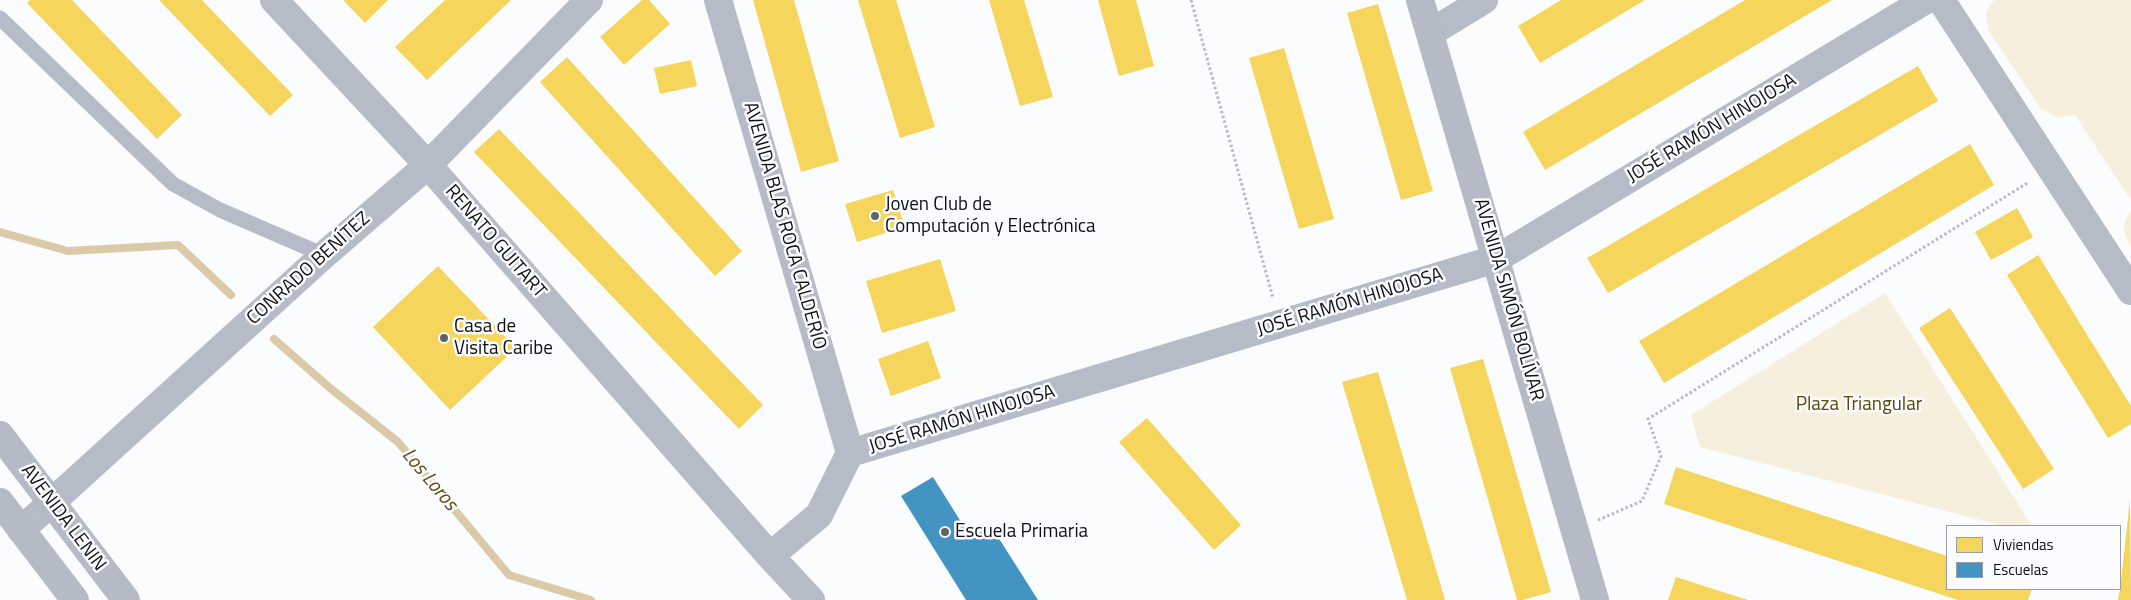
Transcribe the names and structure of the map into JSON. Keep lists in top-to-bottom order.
{
  "streets": {
    "street": [
      "JOSÉ RAMÓN HINOJOSA",
      "AVENIDA BLAS ROCA CALDERÍO",
      "RENATO GUITART",
      "CONRADO BENÍTEZ",
      "AVENIDA SIMÓN BOLÍVAR",
      "AVENIDA LENIN"
    ]
  },
  "crossings": [
    ["JOSÉ RAMÓN HINOJOSA", "AVENIDA BLAS ROCA CALDERÍO"],
    ["JOSÉ RAMÓN HINOJOSA", "RENATO GUITART"],
    ["JOSÉ RAMÓN HINOJOSA", "AVENIDA SIMÓN BOLÍVAR"],
    ["RENATO GUITART", "CONRADO BENÍTEZ"],
    ["CONRADO BENÍTEZ", "AVENIDA LENIN"]
  ],
  "water": ["Los Loros"],
  "parks": ["Plaza Triangular"],
  "places": ["Joven Club de Computación y Electrónica", "Casa de Visita Caribe", "Escuela Primaria"],
  "legend": ["Viviendas", "Escuelas"]
}
